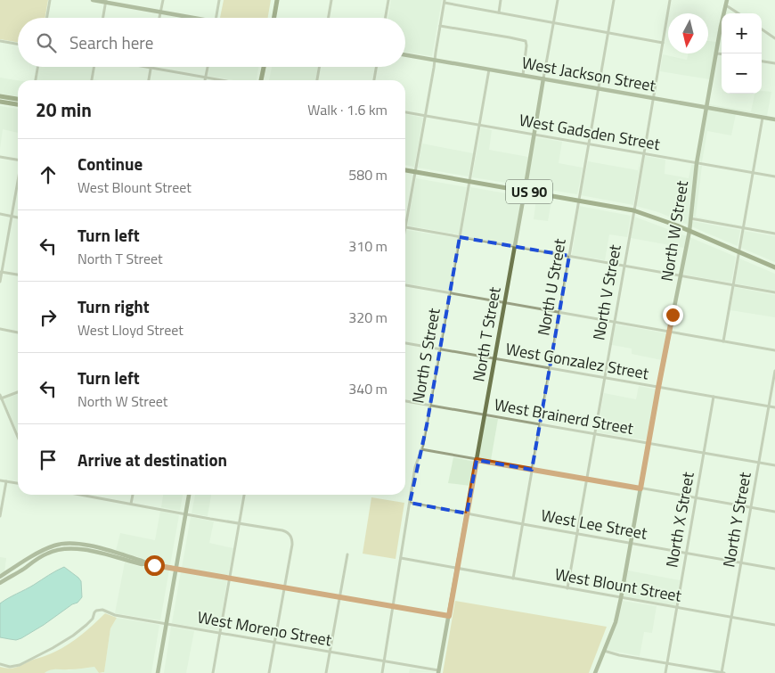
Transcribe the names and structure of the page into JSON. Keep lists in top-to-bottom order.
{
  "streets": {
    "main road": ["US 90"],
    "street": [
      "West Jackson Street",
      "West Gadsden Street",
      "North W Street",
      "North U Street",
      "North V Street",
      "North T Street",
      "North S Street",
      "West Gonzalez Street",
      "West Brainerd Street",
      "North X Street",
      "North Y Street",
      "West Lee Street",
      "West Blount Street",
      "West Moreno Street"
    ]
  },
  "crossings": [
    ["West Jackson Street", "North W Street"],
    ["West Jackson Street", "North U Street"],
    ["West Jackson Street", "North V Street"],
    ["West Jackson Street", "North T Street"],
    ["West Jackson Street", "North S Street"],
    ["West Gadsden Street", "North W Street"],
    ["West Gadsden Street", "North U Street"],
    ["West Gadsden Street", "North V Street"],
    ["West Gadsden Street", "North T Street"],
    ["West Gadsden Street", "North S Street"],
    ["US 90", "North W Street"],
    ["US 90", "North U Street"],
    ["US 90", "North V Street"],
    ["US 90", "North T Street"],
    ["US 90", "North S Street"],
    ["North W Street", "West Gonzalez Street"],
    ["North W Street", "West Brainerd Street"],
    ["North W Street", "West Lee Street"],
    ["North W Street", "West Blount Street"],
    ["North U Street", "West Gonzalez Street"],
    ["North U Street", "West Brainerd Street"],
    ["North U Street", "West Lee Street"],
    ["North U Street", "West Blount Street"],
    ["North V Street", "West Gonzalez Street"],
    ["North V Street", "West Brainerd Street"],
    ["North V Street", "West Lee Street"],
    ["North V Street", "West Blount Street"],
    ["North T Street", "West Gonzalez Street"],
    ["North T Street", "West Brainerd Street"],
    ["North T Street", "West Lee Street"],
    ["North T Street", "West Blount Street"],
    ["North T Street", "West Moreno Street"],
    ["North S Street", "West Gonzalez Street"],
    ["North S Street", "West Brainerd Street"],
    ["North S Street", "West Lee Street"],
    ["North S Street", "West Blount Street"],
    ["North S Street", "West Moreno Street"],
    ["West Gonzalez Street", "North X Street"],
    ["West Gonzalez Street", "North Y Street"],
    ["West Brainerd Street", "North X Street"],
    ["West Brainerd Street", "North Y Street"],
    ["North X Street", "West Lee Street"],
    ["North X Street", "West Blount Street"],
    ["North Y Street", "West Lee Street"],
    ["North Y Street", "West Blount Street"]
  ],
  "north": "bottom",
  "page": {
    "map_buttons": ["+", "−"],
    "search": "Search here",
    "heading": ["20 min", "Walk · 1.6 km"],
    "list": [
      ["Continue", "West Blount Street", "580 m"],
      ["Turn left", "North T Street", "310 m"],
      ["Turn right", "West Lloyd Street", "320 m"],
      ["Turn left", "North W Street", "340 m"],
      "Arrive at destination"
    ]
  }
}
